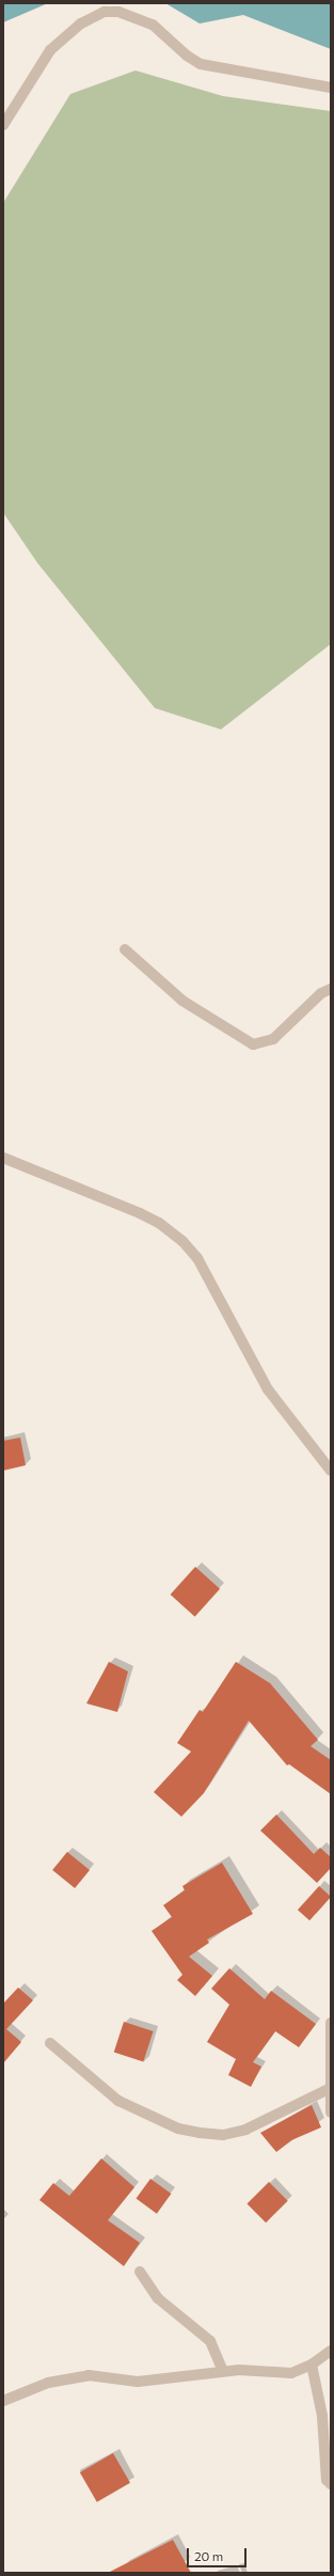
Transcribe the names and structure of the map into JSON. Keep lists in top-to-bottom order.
{
  "scale_bar": "20 m"
}
